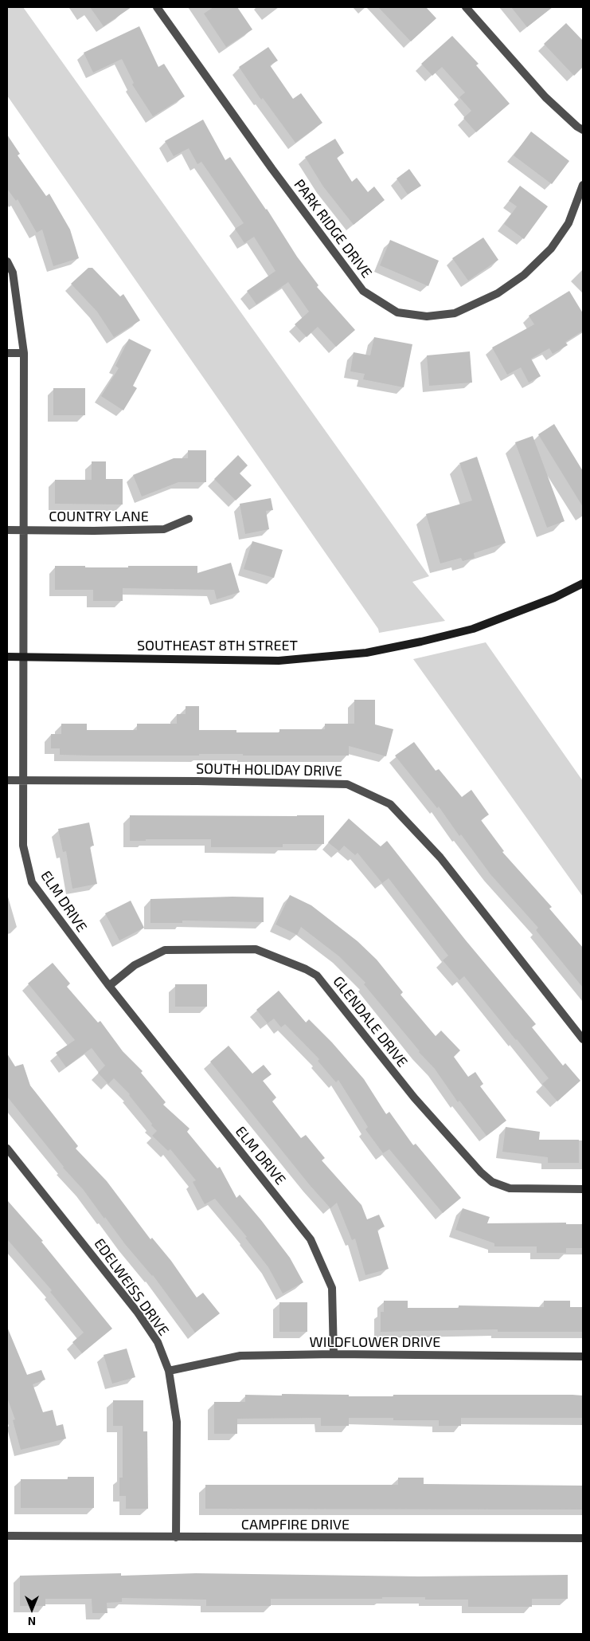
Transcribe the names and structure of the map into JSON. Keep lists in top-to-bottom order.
{
  "streets": {
    "street": [
      "PARK RIDGE DRIVE",
      "COUNTRY LANE",
      "SOUTHEAST 8TH STREET",
      "SOUTH HOLIDAY DRIVE",
      "ELM DRIVE",
      "GLENDALE DRIVE",
      "EDELWEISS DRIVE",
      "WILDFLOWER DRIVE",
      "CAMPFIRE DRIVE"
    ]
  },
  "crossings": [
    ["COUNTRY LANE", "ELM DRIVE"],
    ["SOUTHEAST 8TH STREET", "ELM DRIVE"],
    ["SOUTH HOLIDAY DRIVE", "ELM DRIVE"],
    ["ELM DRIVE", "GLENDALE DRIVE"],
    ["ELM DRIVE", "WILDFLOWER DRIVE"],
    ["EDELWEISS DRIVE", "WILDFLOWER DRIVE"],
    ["EDELWEISS DRIVE", "CAMPFIRE DRIVE"]
  ],
  "north": "bottom"
}
